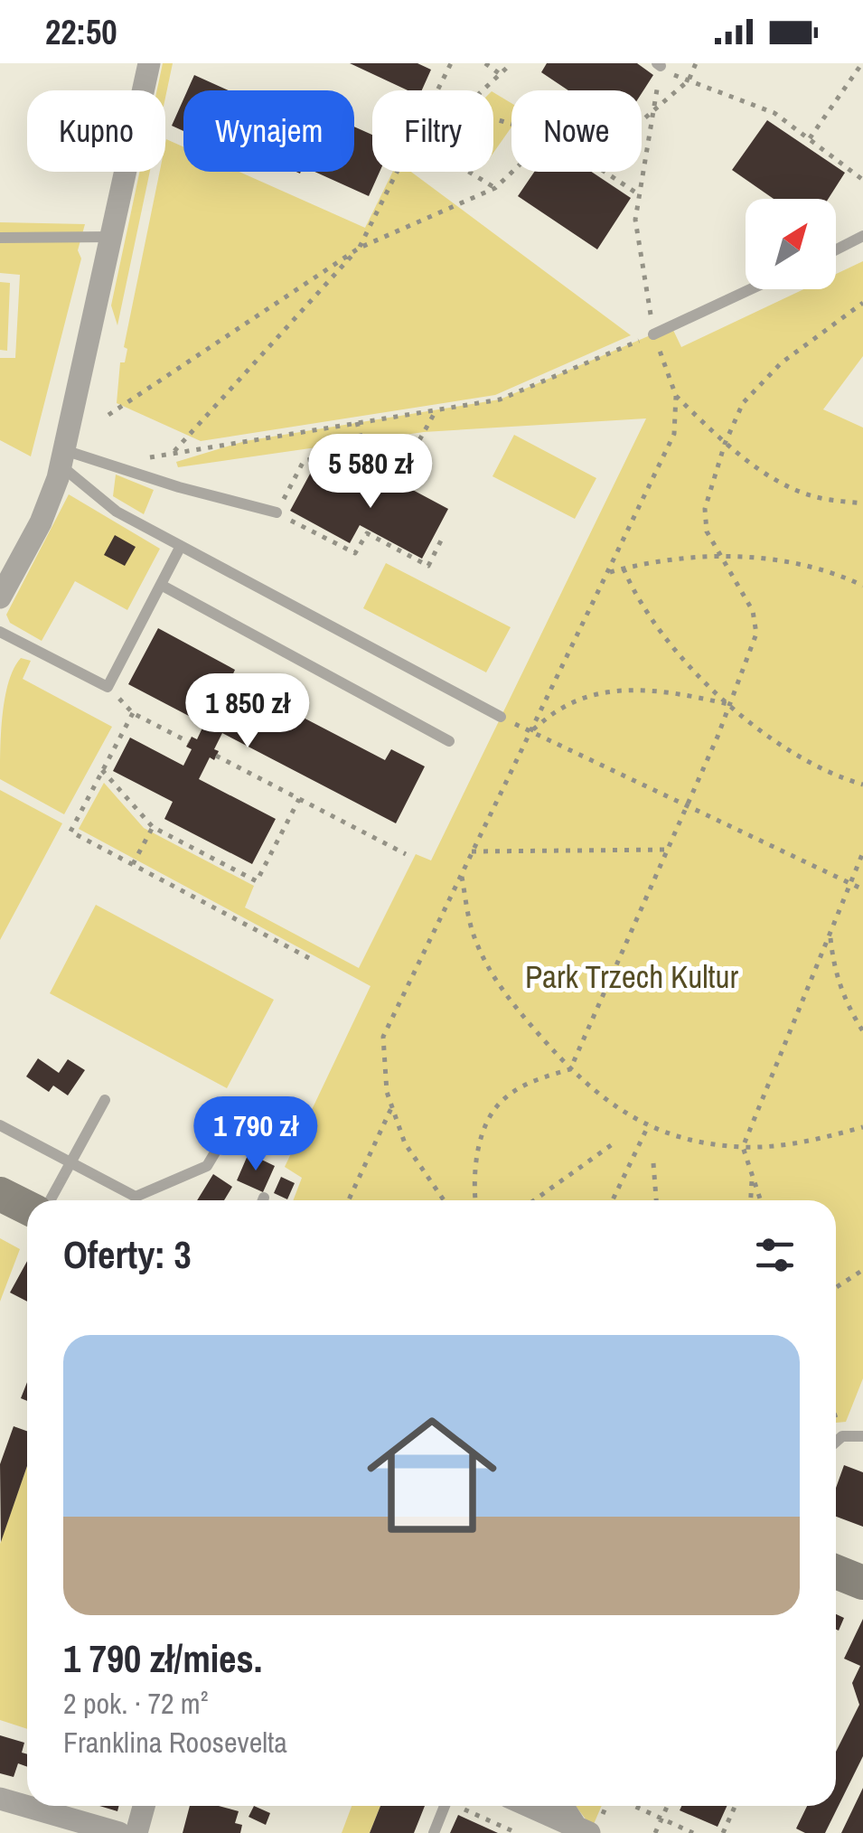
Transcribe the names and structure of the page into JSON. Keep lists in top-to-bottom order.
{
  "parks": ["Park Trzech Kultur"],
  "north": "top right",
  "page": {
    "status": "22:50",
    "chip": [
      "Kupno",
      "Wynajem",
      "Filtry",
      "Nowe"
    ],
    "price": ["5 580 zł", "1 850 zł", "1 790 zł"],
    "heading": "Oferty: 3",
    "list": [
      {
        "name": "1 790 zł/mies.",
        "note": "2 pok. · 72 m² · Franklina Roosevelta"
      }
    ]
  }
}
